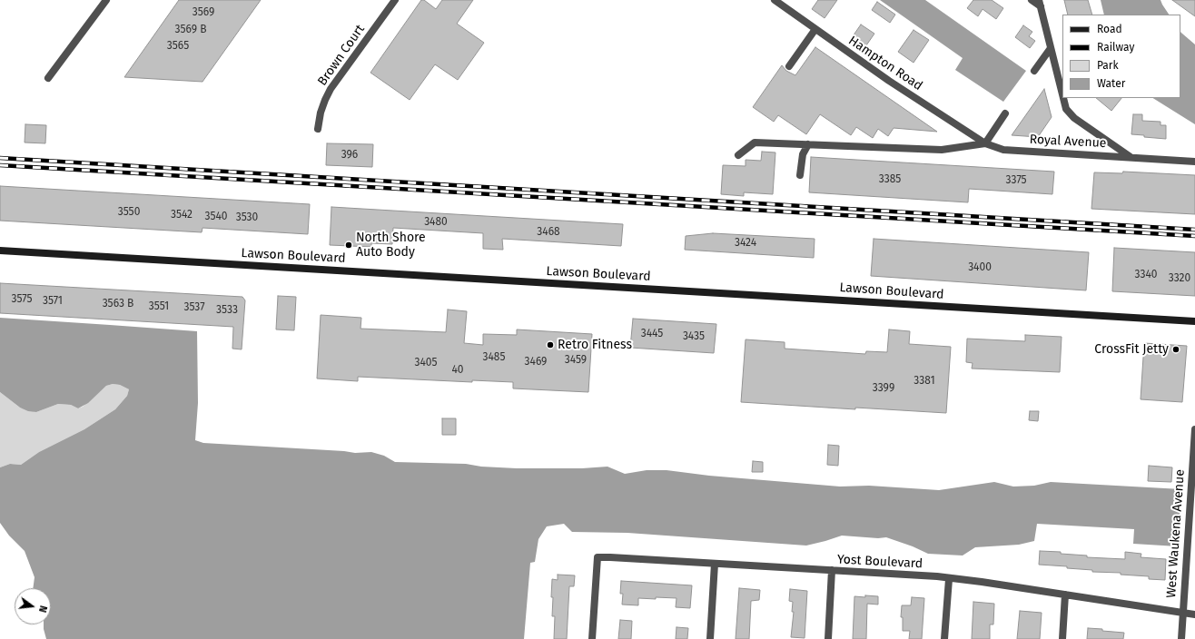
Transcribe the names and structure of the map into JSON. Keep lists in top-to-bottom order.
{
  "streets": {
    "main road": ["Lawson Boulevard"],
    "street": [
      "Brown Court",
      "Hampton Road",
      "Royal Avenue",
      "West Waukena Avenue",
      "Yost Boulevard"
    ]
  },
  "crossings": [
    ["Hampton Road", "Royal Avenue"],
    ["West Waukena Avenue", "Yost Boulevard"]
  ],
  "places": ["North Shore Auto Body", "Retro Fitness", "CrossFit Jetty"],
  "house_numbers": [
    "3569",
    "3569 B",
    "3565",
    "396",
    "3385",
    "3375",
    "3550",
    "3542",
    "3540",
    "3530",
    "3480",
    "3468",
    "3424",
    "3400",
    "3340",
    "3320",
    "3575",
    "3571",
    "3563 B",
    "3551",
    "3537",
    "3533",
    "3445",
    "3435",
    "3485",
    "3459",
    "3469",
    "3405",
    "40",
    "3381",
    "3399"
  ],
  "legend": [
    "Road",
    "Railway",
    "Park",
    "Water"
  ],
  "north": "right"
}
